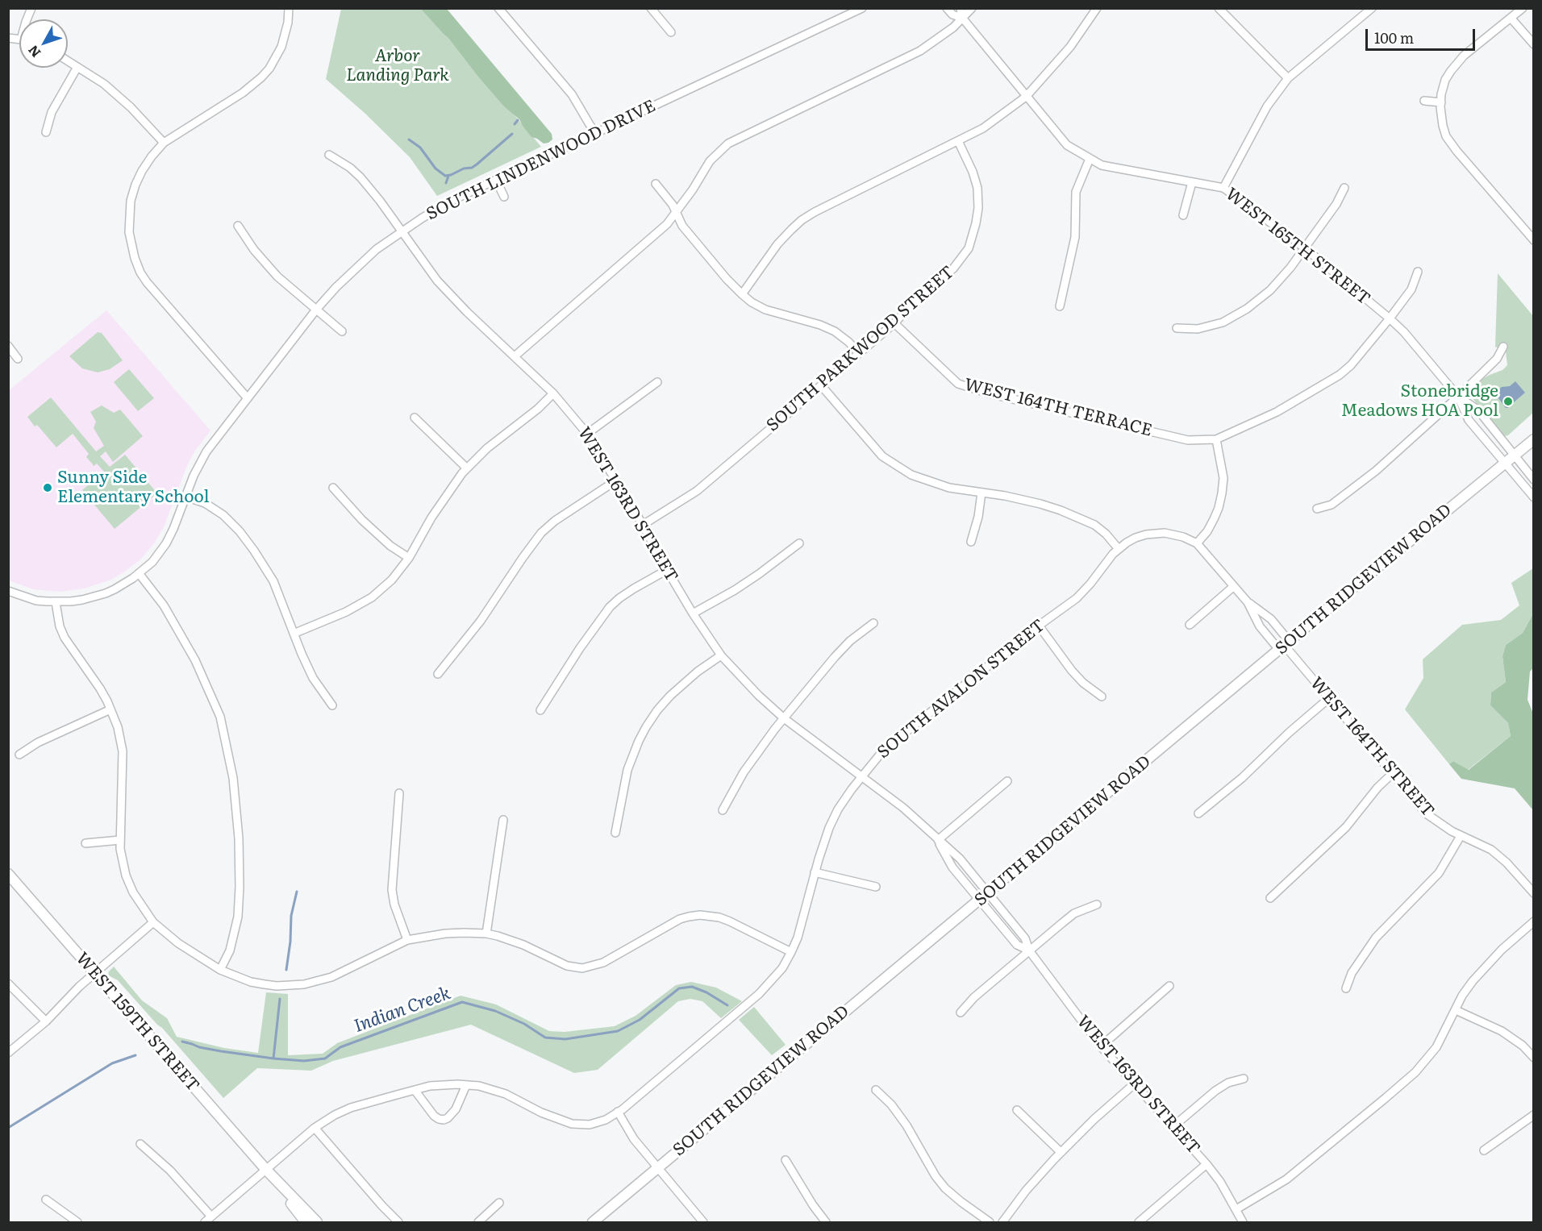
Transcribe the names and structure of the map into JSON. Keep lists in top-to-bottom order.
{
  "streets": {
    "main road": ["SOUTH RIDGEVIEW ROAD", "WEST 159TH STREET"],
    "street": [
      "SOUTH LINDENWOOD DRIVE",
      "WEST 165TH STREET",
      "SOUTH PARKWOOD STREET",
      "WEST 164TH TERRACE",
      "WEST 163RD STREET",
      "SOUTH AVALON STREET",
      "WEST 164TH STREET"
    ]
  },
  "crossings": [
    ["SOUTH LINDENWOOD DRIVE", "WEST 163RD STREET"],
    ["WEST 165TH STREET", "SOUTH RIDGEVIEW ROAD"],
    ["SOUTH PARKWOOD STREET", "WEST 164TH TERRACE"],
    ["SOUTH PARKWOOD STREET", "WEST 163RD STREET"],
    ["WEST 163RD STREET", "SOUTH RIDGEVIEW ROAD"],
    ["WEST 163RD STREET", "SOUTH AVALON STREET"],
    ["SOUTH RIDGEVIEW ROAD", "WEST 164TH STREET"],
    ["SOUTH AVALON STREET", "WEST 164TH STREET"],
    ["SOUTH AVALON STREET", "WEST 159TH STREET"]
  ],
  "water": ["Indian Creek"],
  "parks": ["Arbor Landing Park"],
  "places": ["Stonebridge Meadows HOA Pool", "Sunny Side Elementary School"],
  "scale_bar": "100 m",
  "north": "bottom left"
}
